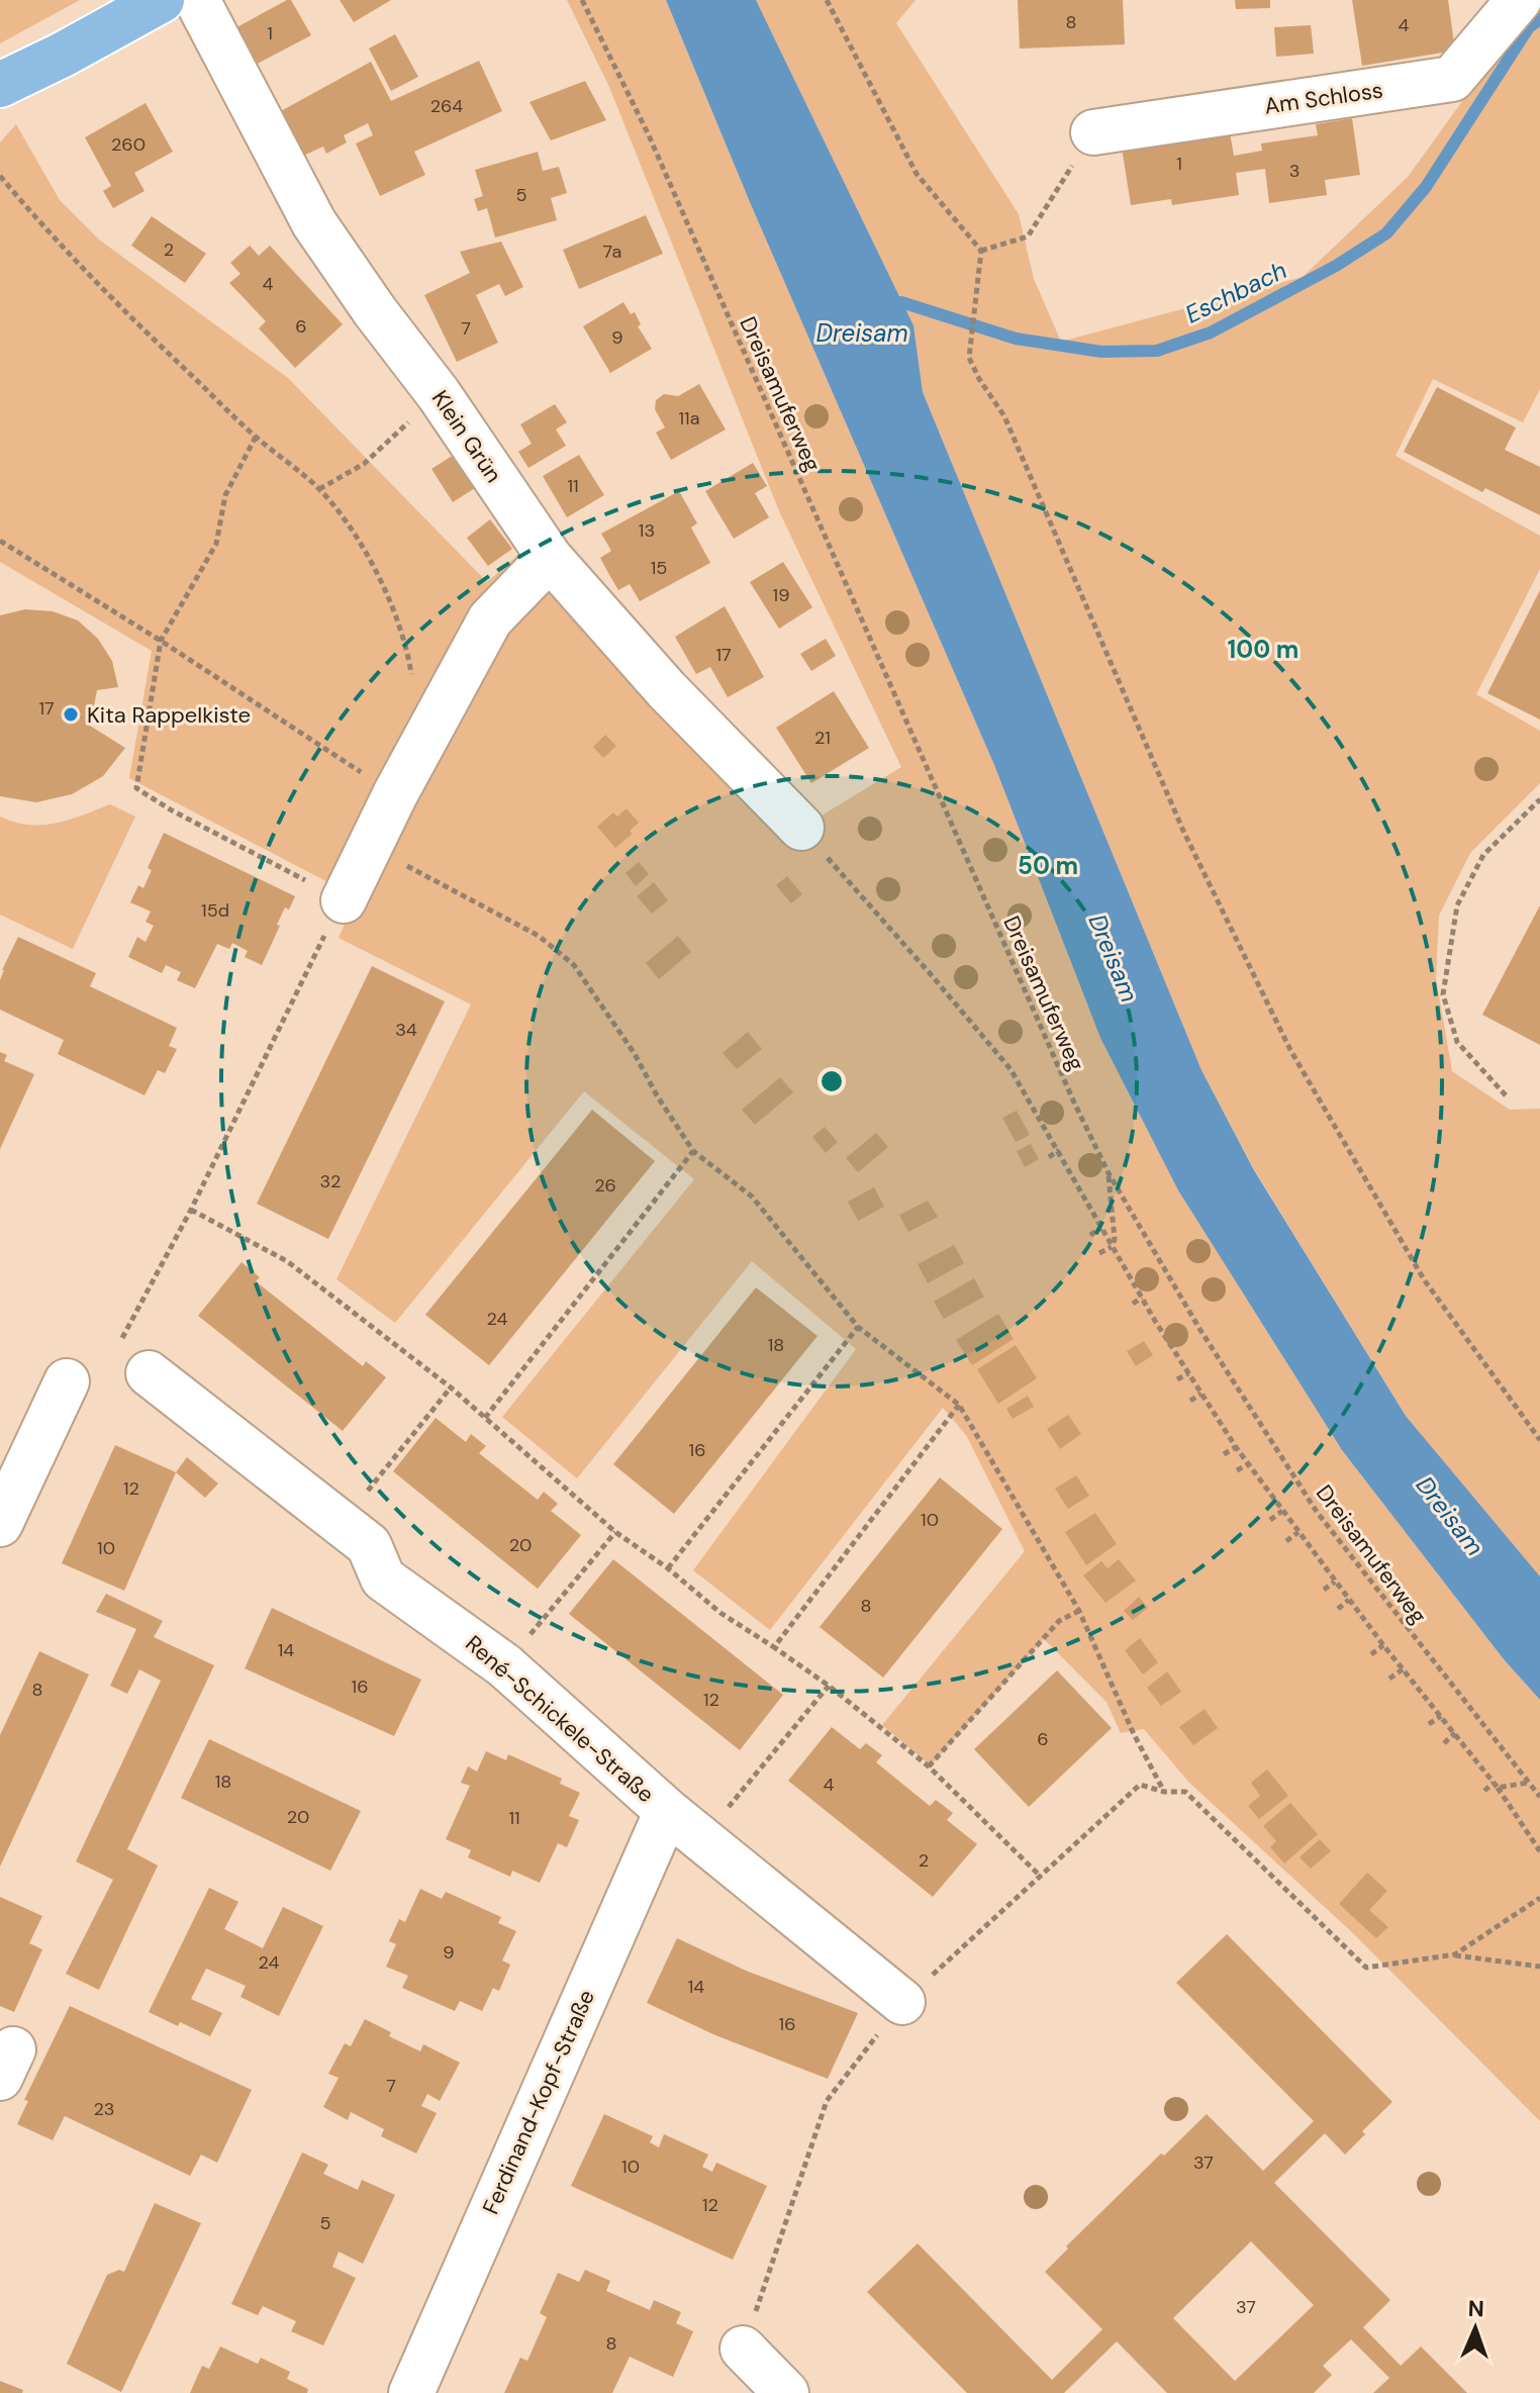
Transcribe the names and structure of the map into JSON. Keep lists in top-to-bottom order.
{
  "streets": {
    "street": [
      "Am Schloss",
      "Klein Grün",
      "René-Schickele-Straße",
      "Ferdinand-Kopf-Straße"
    ],
    "path": ["Dreisamuferweg"]
  },
  "crossings": [
    ["René-Schickele-Straße", "Ferdinand-Kopf-Straße"]
  ],
  "water": ["Eschbach", "Dreisam"],
  "places": ["Kita Rappelkiste"],
  "house_numbers": [
    "8",
    "4",
    "1",
    "264",
    "260",
    "1",
    "3",
    "5",
    "2",
    "7a",
    "4",
    "6",
    "7",
    "9",
    "11a",
    "11",
    "13",
    "15",
    "19",
    "17",
    "17",
    "21",
    "15d",
    "34",
    "32",
    "26",
    "24",
    "18",
    "16",
    "12",
    "10",
    "20",
    "10",
    "8",
    "14",
    "16",
    "8",
    "12",
    "6",
    "18",
    "4",
    "20",
    "11",
    "2",
    "9",
    "24",
    "14",
    "16",
    "7",
    "23",
    "37",
    "10",
    "12",
    "5",
    "37",
    "8"
  ],
  "north": "top",
  "rings": ["100 m", "50 m"]
}
